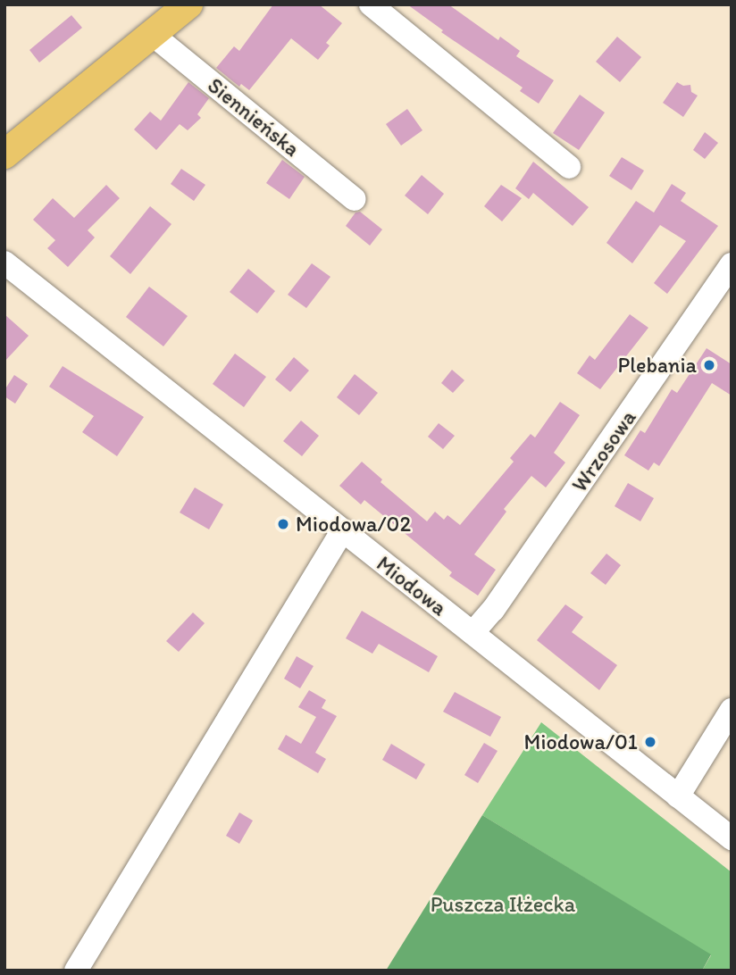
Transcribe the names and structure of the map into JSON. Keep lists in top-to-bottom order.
{
  "streets": {
    "street": ["Siennieńska", "Wrzosowa", "Miodowa"]
  },
  "crossings": [
    ["Wrzosowa", "Miodowa"]
  ],
  "parks": ["Puszcza Iłżecka"],
  "places": ["Plebania", "Miodowa/02", "Miodowa/01"]
}
